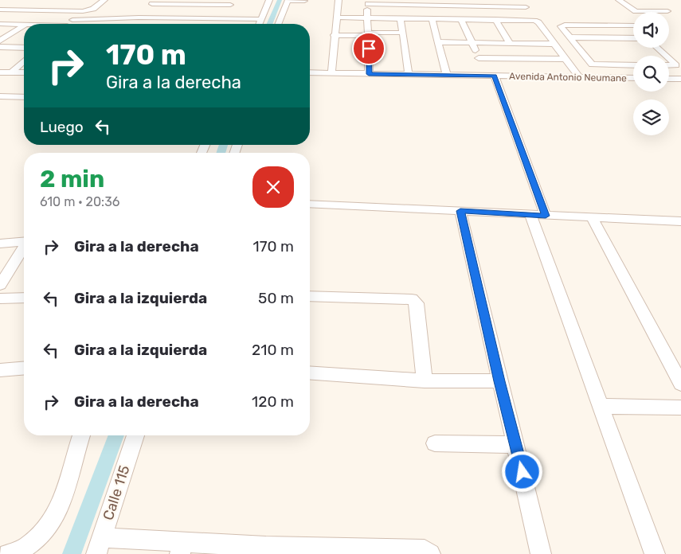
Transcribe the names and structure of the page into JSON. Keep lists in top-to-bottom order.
{
  "streets": {
    "street": ["Avenida Antonio Neumane", "Calle 115"]
  },
  "page": {
    "turn": ["170 m", "Gira a la derecha"],
    "then": "Luego",
    "heading": ["2 min", "610 m · 20:36"],
    "list": [
      {
        "name": "Gira a la derecha",
        "value": "170 m"
      },
      {
        "name": "Gira a la izquierda",
        "value": "50 m"
      },
      {
        "name": "Gira a la izquierda",
        "value": "210 m"
      },
      {
        "name": "Gira a la derecha",
        "value": "120 m"
      }
    ]
  }
}
